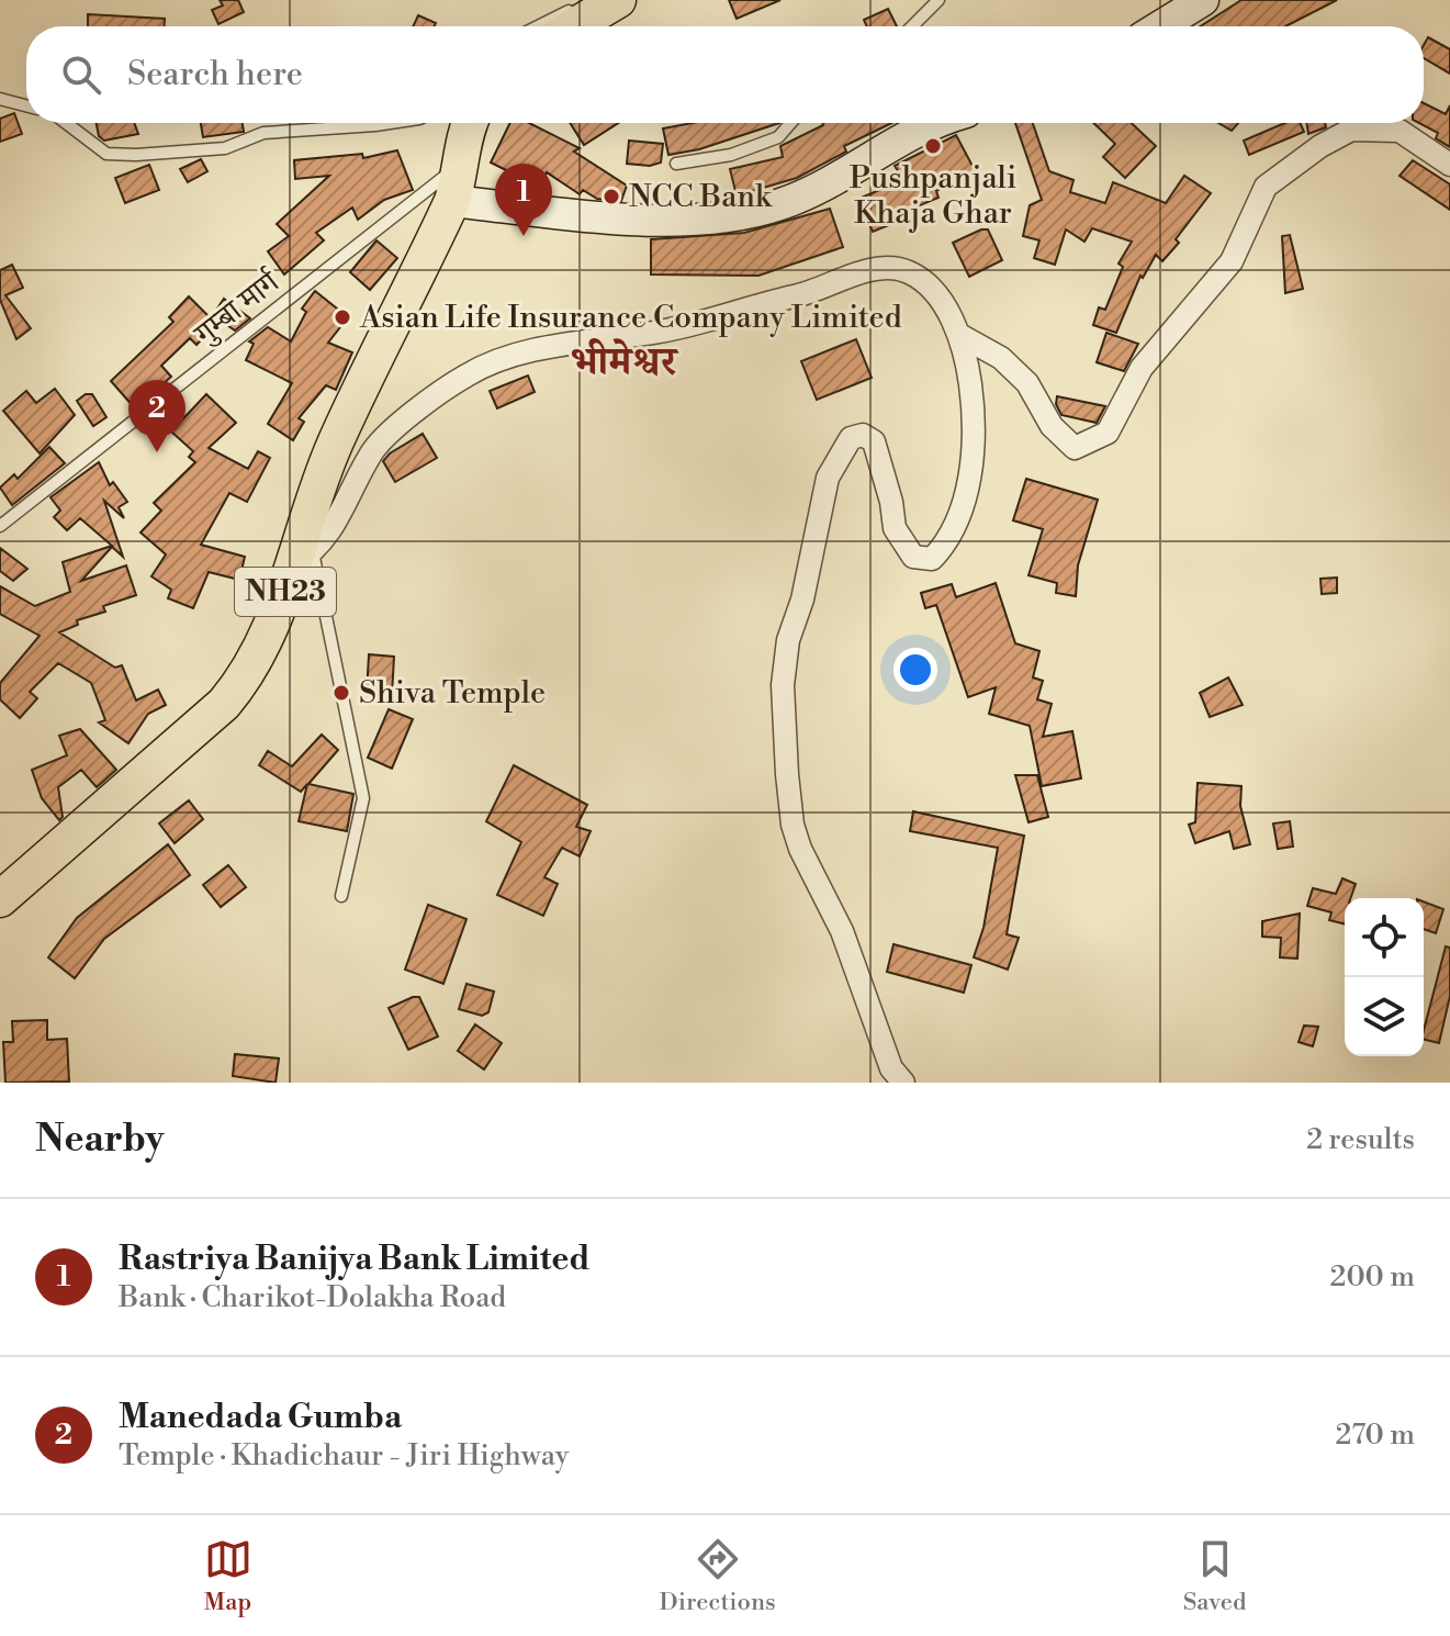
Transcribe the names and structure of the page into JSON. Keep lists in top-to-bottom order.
{
  "streets": {
    "main road": ["NH23"],
    "lane": ["गुम्बा मार्ग"]
  },
  "crossings": [
    ["गुम्बा मार्ग", "NH23"]
  ],
  "districts": ["भीमेश्वर"],
  "places": [
    "Pushpanjali Khaja Ghar",
    "NCC Bank",
    "Asian Life Insurance Company Limited",
    "Shiva Temple"
  ],
  "page": {
    "search": "Search here",
    "pins": ["1", "2"],
    "heading": ["Nearby", "2 results"],
    "list": [
      {
        "mark": "1",
        "name": "Rastriya Banijya Bank Limited",
        "note": "Bank · Charikot-Dolakha Road",
        "value": "200 m"
      },
      {
        "mark": "2",
        "name": "Manedada Gumba",
        "note": "Temple · Khadichaur - Jiri Highway",
        "value": "270 m"
      }
    ],
    "nav": ["Map", "Directions", "Saved"]
  }
}
